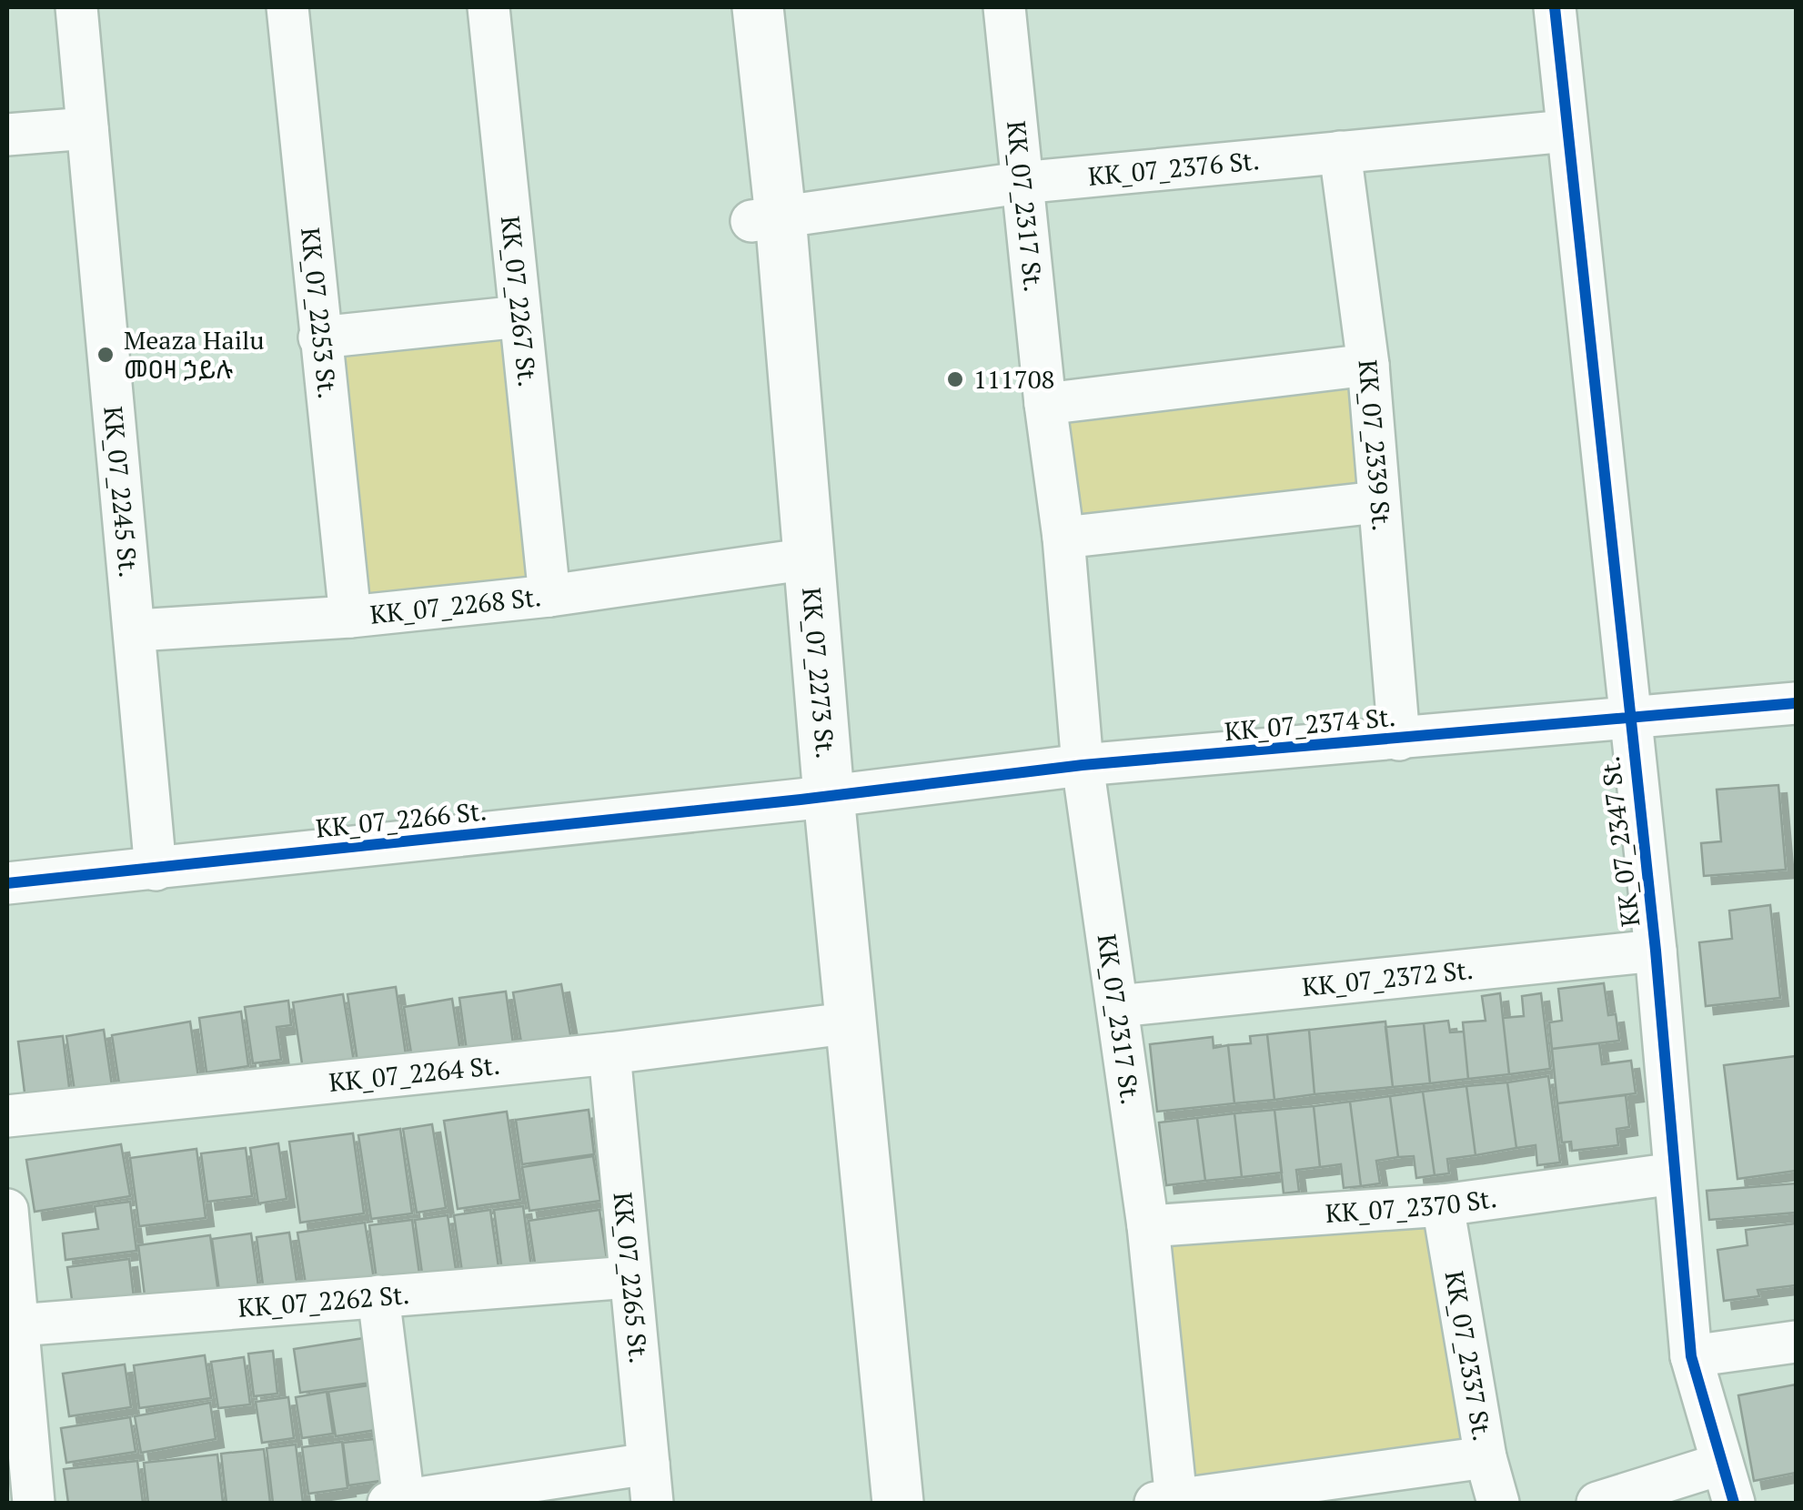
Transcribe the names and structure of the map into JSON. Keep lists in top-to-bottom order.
{
  "streets": {
    "main road": ["KK_07_2273 St."],
    "street": [
      "KK_07_2376 St.",
      "KK_07_2317 St.",
      "KK_07_2267 St.",
      "KK_07_2253 St.",
      "KK_07_2339 St.",
      "KK_07_2245 St.",
      "KK_07_2268 St.",
      "KK_07_2374 St.",
      "KK_07_2266 St.",
      "KK_07_2347 St.",
      "KK_07_2372 St.",
      "KK_07_2264 St.",
      "KK_07_2370 St.",
      "KK_07_2265 St.",
      "KK_07_2262 St.",
      "KK_07_2337 St."
    ]
  },
  "crossings": [
    ["KK_07_2376 St.", "KK_07_2317 St."],
    ["KK_07_2376 St.", "KK_07_2339 St."],
    ["KK_07_2376 St.", "KK_07_2273 St."],
    ["KK_07_2376 St.", "KK_07_2347 St."],
    ["KK_07_2317 St.", "KK_07_2374 St."],
    ["KK_07_2317 St.", "KK_07_2372 St."],
    ["KK_07_2317 St.", "KK_07_2370 St."],
    ["KK_07_2267 St.", "KK_07_2268 St."],
    ["KK_07_2253 St.", "KK_07_2268 St."],
    ["KK_07_2339 St.", "KK_07_2374 St."],
    ["KK_07_2245 St.", "KK_07_2268 St."],
    ["KK_07_2245 St.", "KK_07_2266 St."],
    ["KK_07_2268 St.", "KK_07_2273 St."],
    ["KK_07_2273 St.", "KK_07_2374 St."],
    ["KK_07_2273 St.", "KK_07_2266 St."],
    ["KK_07_2273 St.", "KK_07_2264 St."],
    ["KK_07_2374 St.", "KK_07_2266 St."],
    ["KK_07_2374 St.", "KK_07_2347 St."],
    ["KK_07_2347 St.", "KK_07_2372 St."],
    ["KK_07_2347 St.", "KK_07_2370 St."],
    ["KK_07_2264 St.", "KK_07_2265 St."],
    ["KK_07_2370 St.", "KK_07_2337 St."],
    ["KK_07_2265 St.", "KK_07_2262 St."]
  ],
  "places": ["Meaza Hailu መዐዛ ኃይሉ", "111708"]
}
